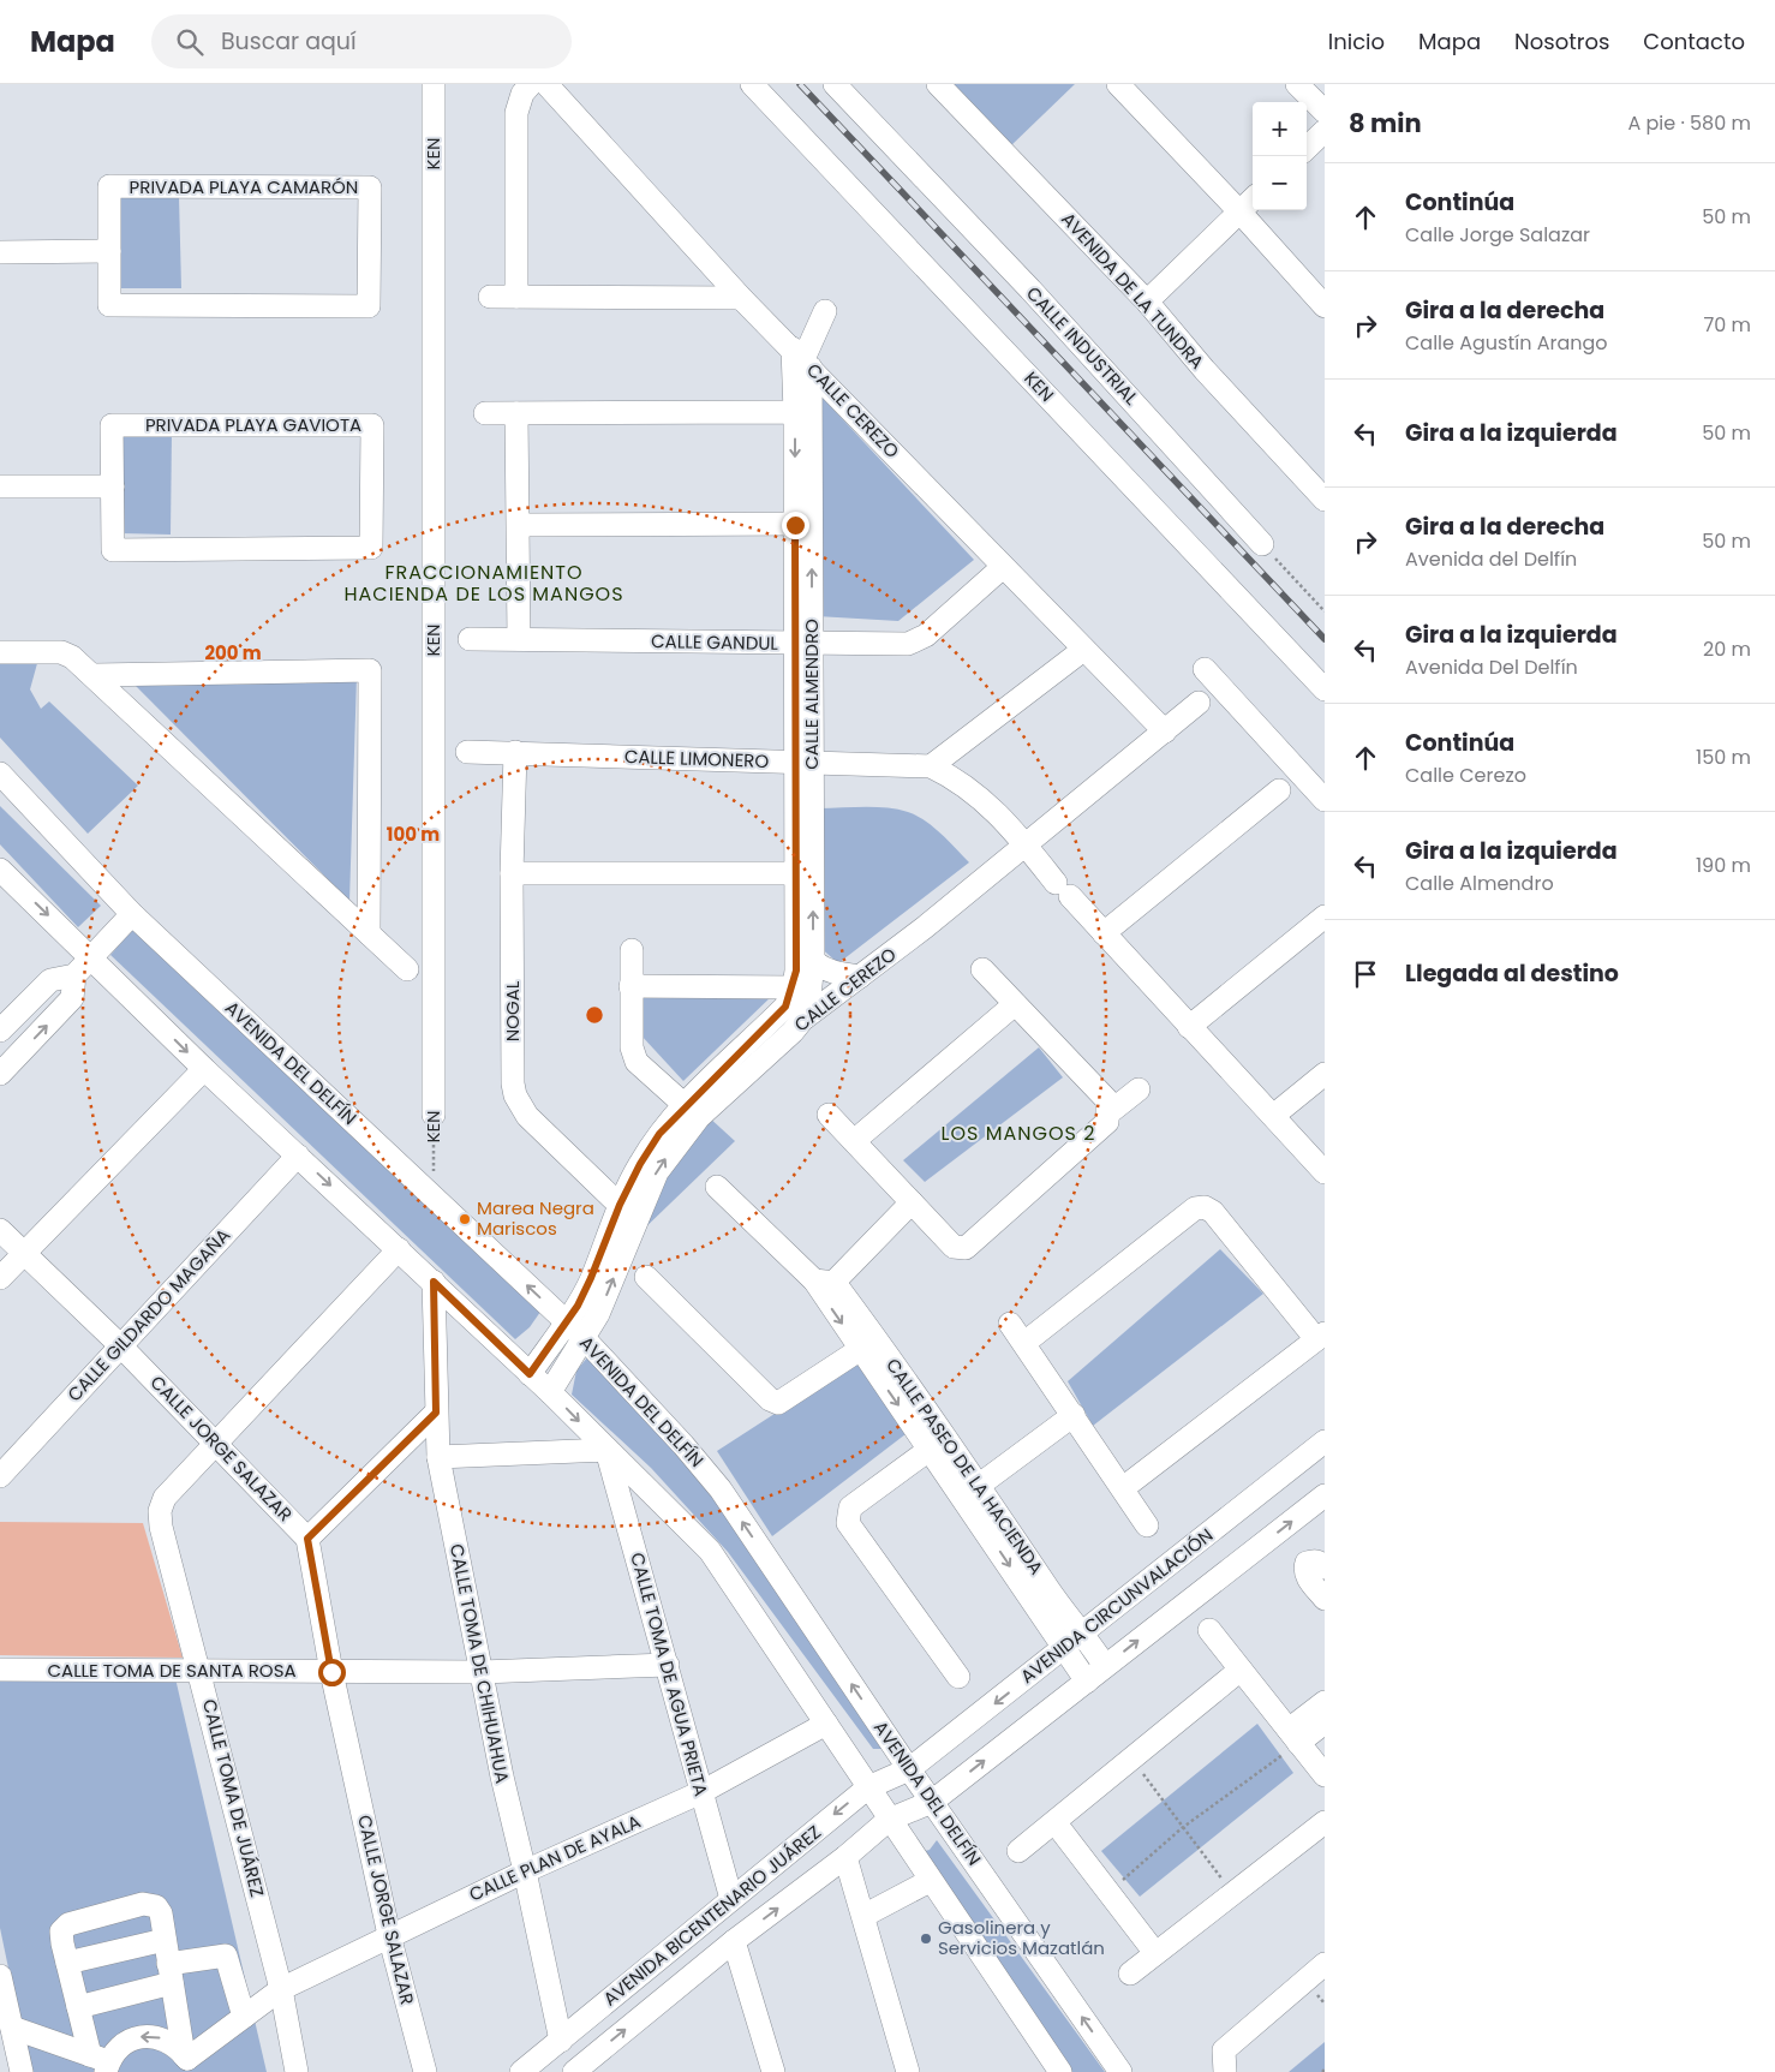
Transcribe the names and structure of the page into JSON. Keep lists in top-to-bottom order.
{
  "streets": {
    "street": [
      "KEN",
      "PRIVADA PLAYA CAMARÓN",
      "AVENIDA DE LA TUNDRA",
      "CALLE INDUSTRIAL",
      "CALLE CEREZO",
      "PRIVADA PLAYA GAVIOTA",
      "CALLE GANDUL",
      "CALLE ALMENDRO",
      "CALLE LIMONERO",
      "NOGAL",
      "AVENIDA DEL DELFÍN",
      "CALLE GILDARDO MAGAÑA",
      "CALLE JORGE SALAZAR",
      "CALLE PASEO DE LA HACIENDA",
      "AVENIDA CIRCUNVALACIÓN",
      "CALLE TOMA DE CHIHUAHUA",
      "CALLE TOMA DE SANTA ROSA",
      "CALLE TOMA DE AGUA PRIETA",
      "CALLE TOMA DE JUÁREZ",
      "CALLE PLAN DE AYALA",
      "AVENIDA BICENTENARIO JUÁREZ"
    ]
  },
  "crossings": [
    ["KEN", "AVENIDA DEL DELFÍN"],
    ["CALLE CEREZO", "CALLE GANDUL"],
    ["CALLE CEREZO", "CALLE ALMENDRO"],
    ["CALLE CEREZO", "CALLE LIMONERO"],
    ["CALLE CEREZO", "NOGAL"],
    ["CALLE CEREZO", "AVENIDA DEL DELFÍN"],
    ["CALLE GANDUL", "CALLE ALMENDRO"],
    ["CALLE ALMENDRO", "CALLE LIMONERO"],
    ["CALLE LIMONERO", "NOGAL"],
    ["AVENIDA DEL DELFÍN", "AVENIDA CIRCUNVALACIÓN"],
    ["AVENIDA DEL DELFÍN", "AVENIDA BICENTENARIO JUÁREZ"],
    ["CALLE GILDARDO MAGAÑA", "CALLE JORGE SALAZAR"],
    ["CALLE JORGE SALAZAR", "CALLE TOMA DE SANTA ROSA"],
    ["CALLE JORGE SALAZAR", "CALLE TOMA DE JUÁREZ"],
    ["CALLE JORGE SALAZAR", "CALLE PLAN DE AYALA"],
    ["CALLE PASEO DE LA HACIENDA", "AVENIDA CIRCUNVALACIÓN"],
    ["AVENIDA CIRCUNVALACIÓN", "AVENIDA BICENTENARIO JUÁREZ"],
    ["CALLE TOMA DE CHIHUAHUA", "CALLE TOMA DE SANTA ROSA"],
    ["CALLE TOMA DE CHIHUAHUA", "CALLE PLAN DE AYALA"],
    ["CALLE TOMA DE CHIHUAHUA", "AVENIDA BICENTENARIO JUÁREZ"],
    ["CALLE TOMA DE SANTA ROSA", "CALLE TOMA DE AGUA PRIETA"],
    ["CALLE TOMA DE SANTA ROSA", "CALLE TOMA DE JUÁREZ"],
    ["CALLE TOMA DE AGUA PRIETA", "CALLE PLAN DE AYALA"],
    ["CALLE TOMA DE AGUA PRIETA", "AVENIDA BICENTENARIO JUÁREZ"],
    ["CALLE TOMA DE JUÁREZ", "CALLE PLAN DE AYALA"]
  ],
  "districts": ["FRACCIONAMIENTO HACIENDA DE LOS MANGOS", "LOS MANGOS 2"],
  "places": ["Marea Negra Mariscos", "Gasolinera y Servicios Mazatlán"],
  "page": {
    "header": "Mapa",
    "search": "Buscar aquí",
    "nav": [
      "Inicio",
      "Mapa",
      "Nosotros",
      "Contacto"
    ],
    "heading": ["8 min", "A pie · 580 m"],
    "map_buttons": ["+", "−"],
    "list": [
      ["Continúa", "Calle Jorge Salazar", "50 m"],
      ["Gira a la derecha", "Calle Agustín Arango", "70 m"],
      ["Gira a la izquierda", "50 m"],
      ["Gira a la derecha", "Avenida del Delfín", "50 m"],
      ["Gira a la izquierda", "Avenida Del Delfín", "20 m"],
      ["Continúa", "Calle Cerezo", "150 m"],
      ["Gira a la izquierda", "Calle Almendro", "190 m"],
      "Llegada al destino"
    ]
  },
  "rings": ["200 m", "100 m"]
}
